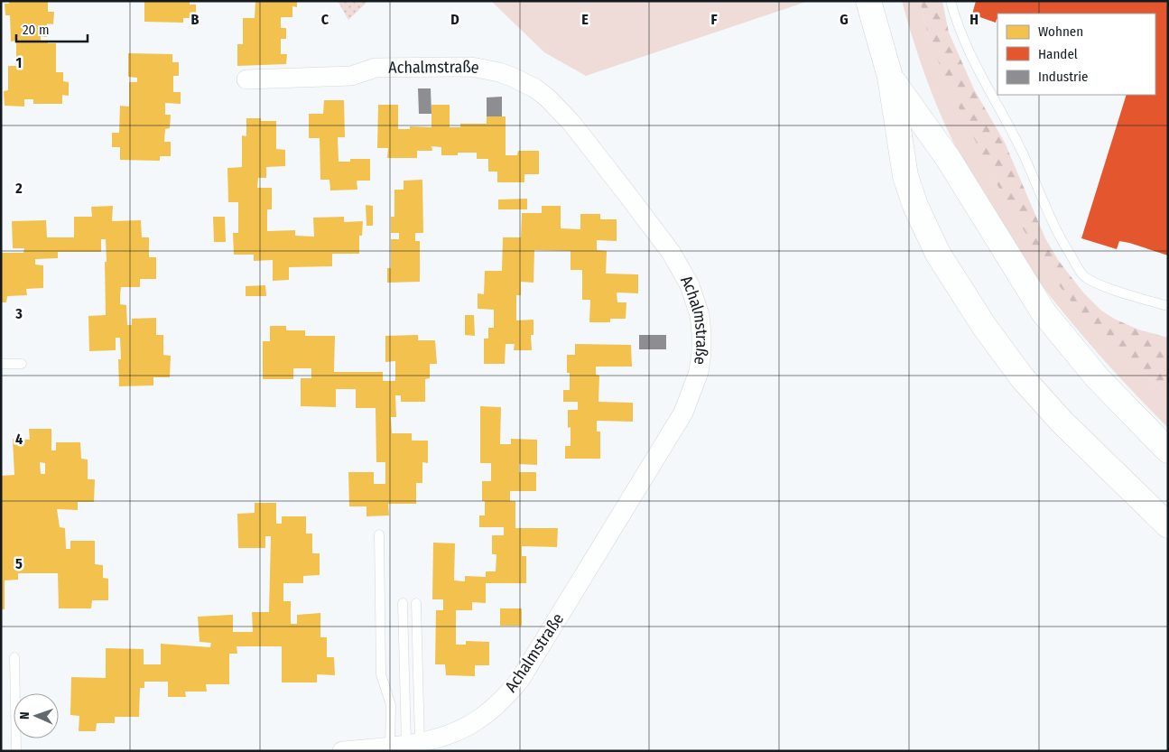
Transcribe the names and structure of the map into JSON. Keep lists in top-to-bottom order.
{
  "streets": {
    "street": ["Achalmstraße"]
  },
  "legend": ["Wohnen", "Handel", "Industrie"],
  "scale_bar": "20 m",
  "north": "left",
  "grid": {
    "columns": [
      "B",
      "C",
      "D",
      "E",
      "F",
      "G",
      "H"
    ],
    "rows": [
      "1",
      "2",
      "3",
      "4",
      "5"
    ]
  }
}
